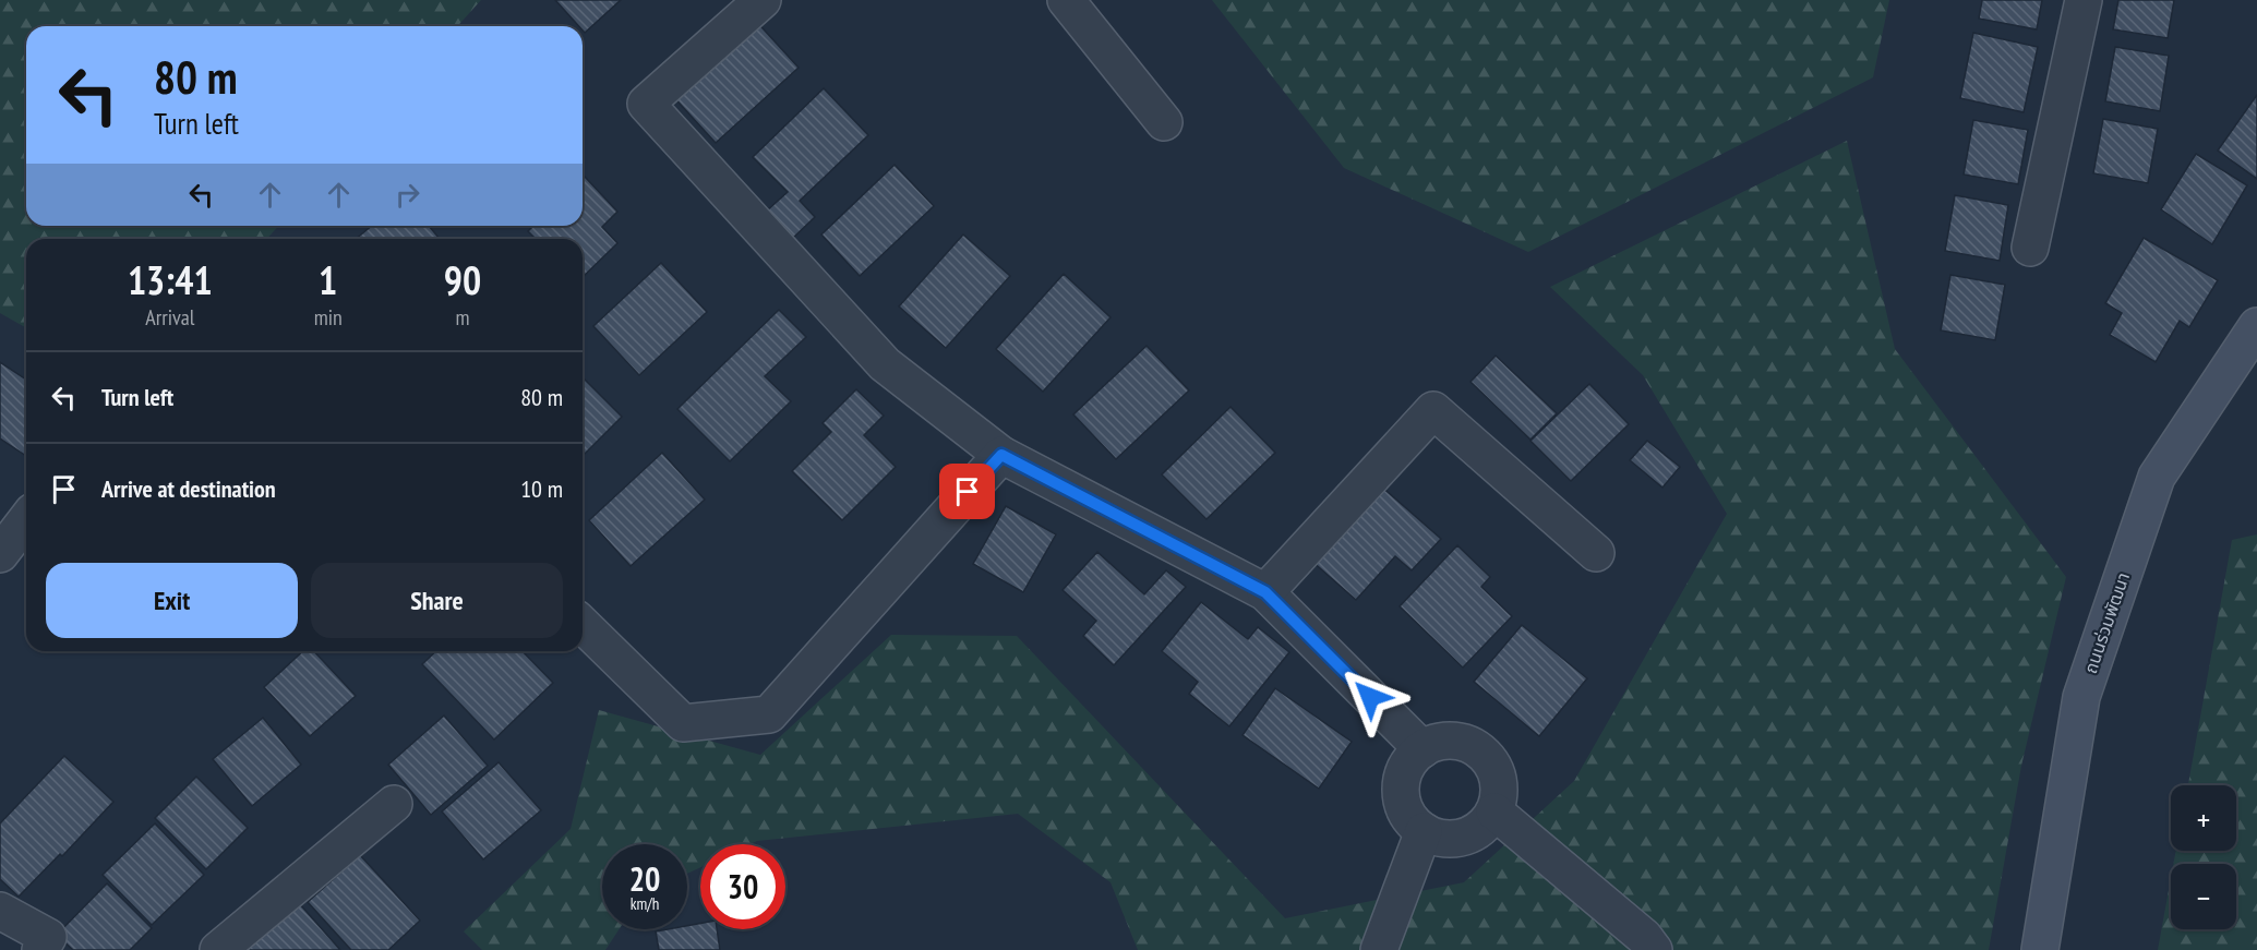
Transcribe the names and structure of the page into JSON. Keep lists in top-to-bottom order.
{
  "streets": {
    "street": ["ถนนร่วมพัฒนา"]
  },
  "page": {
    "turn": ["80 m", "Turn left"],
    "eta": [
      "13:41",
      "Arrival",
      "1",
      "min",
      "90",
      "m"
    ],
    "list": [
      {
        "name": "Turn left",
        "value": "80 m"
      },
      {
        "name": "Arrive at destination",
        "value": "10 m"
      }
    ],
    "buttons": ["Exit", "Share"],
    "map_buttons": ["+", "−"],
    "speed": "20 km/h",
    "limit": "30"
  }
}
